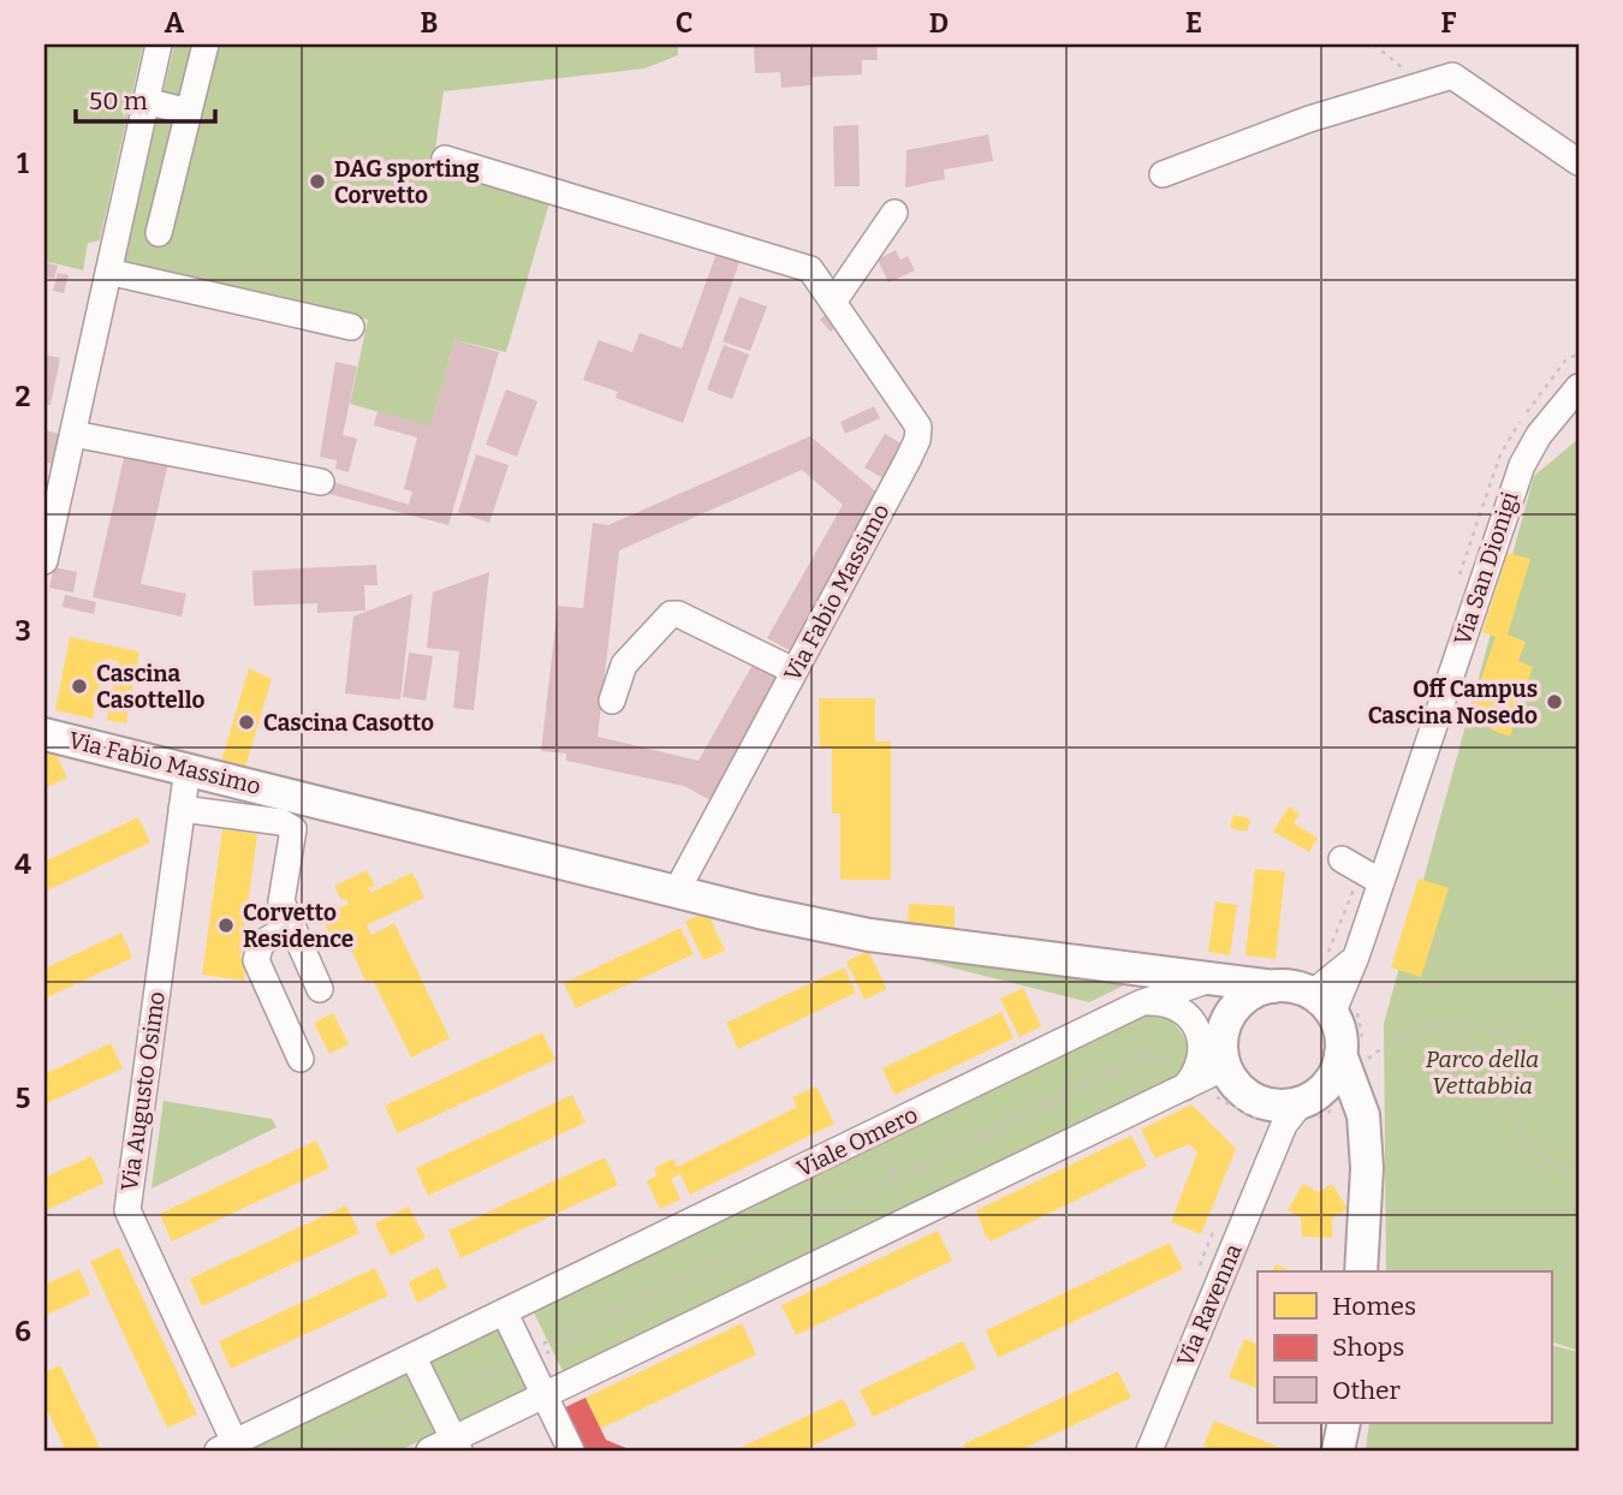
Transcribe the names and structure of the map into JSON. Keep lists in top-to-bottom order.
{
  "streets": {
    "main road": ["Via Fabio Massimo"],
    "street": [
      "Via San Dionigi",
      "Via Augusto Osimo",
      "Viale Omero",
      "Via Ravenna"
    ]
  },
  "crossings": [
    ["Via Fabio Massimo", "Via Augusto Osimo"],
    ["Via Fabio Massimo", "Viale Omero"],
    ["Via Augusto Osimo", "Viale Omero"]
  ],
  "parks": ["Parco della Vettabbia"],
  "places": [
    "DAG sporting Corvetto",
    "Cascina Casottello",
    "Off Campus Cascina Nosedo",
    "Cascina Casotto",
    "Corvetto Residence"
  ],
  "legend": ["Homes", "Shops", "Other"],
  "scale_bar": "50 m",
  "grid": {
    "columns": [
      "A",
      "B",
      "C",
      "D",
      "E",
      "F"
    ],
    "rows": [
      "1",
      "2",
      "3",
      "4",
      "5",
      "6"
    ]
  }
}
